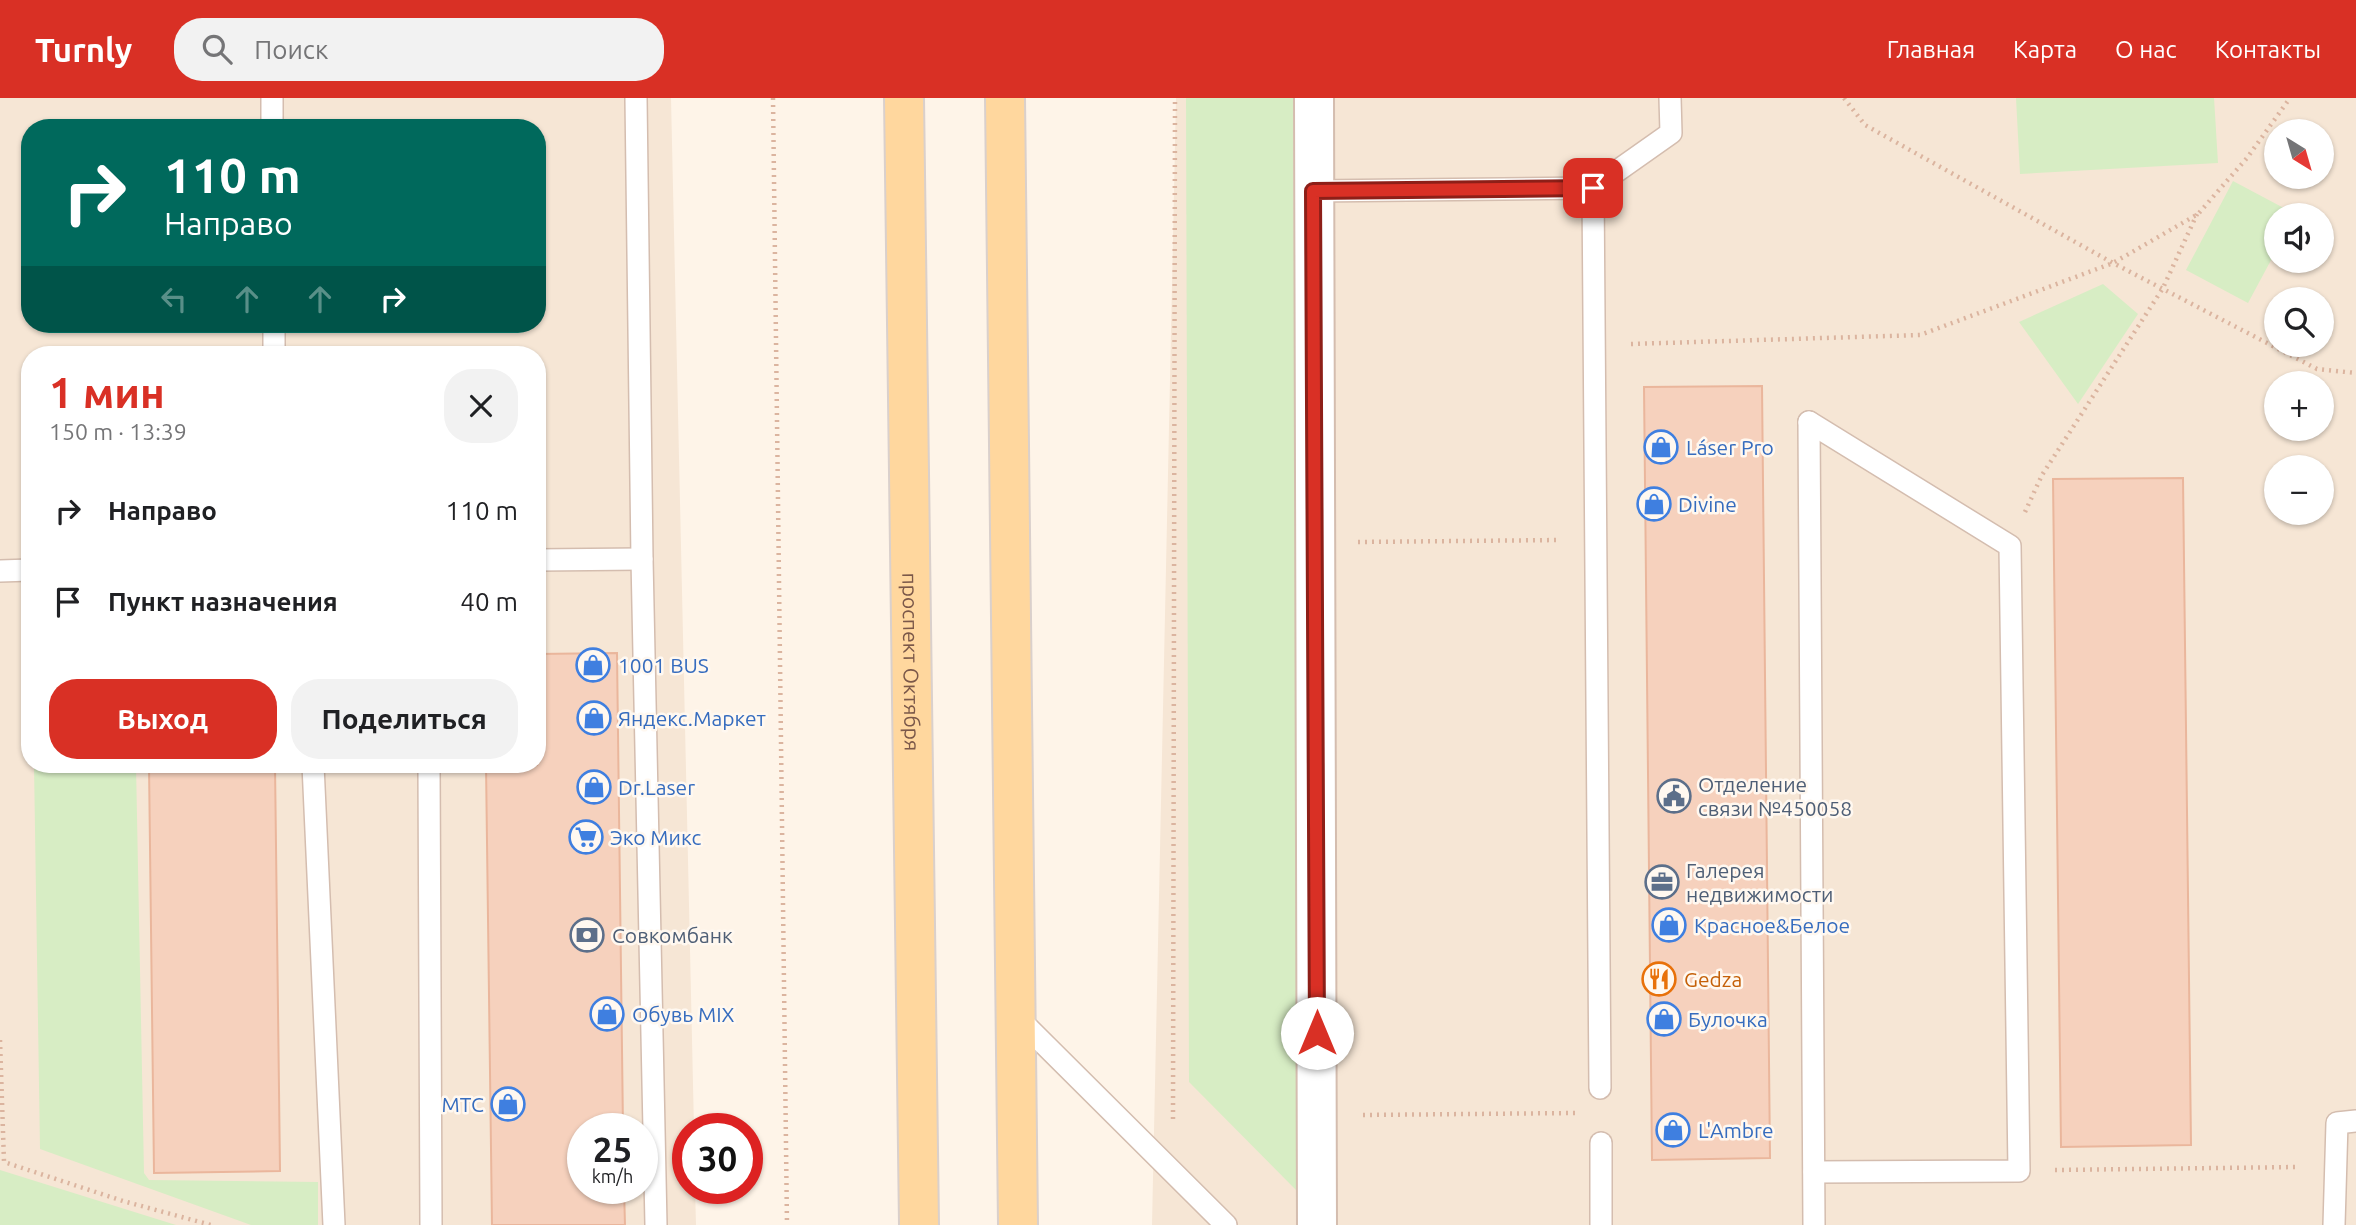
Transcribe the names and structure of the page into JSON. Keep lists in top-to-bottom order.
{
  "streets": {
    "main road": ["проспект Октября"]
  },
  "places": {
    "shop": [
      "Láser Pro",
      "Divine",
      "1001 BUS",
      "Яндекс.Маркет",
      "Dr.Laser",
      "Красное&Белое",
      "Обувь MIX",
      "Булочка",
      "МТС",
      "L'Ambre"
    ],
    "public building": ["Отделение связи №450058"],
    "supermarket": ["Эко Микс"],
    "office": ["Галерея недвижимости"],
    "bank": ["Совкомбанк"],
    "restaurant": ["Gedza"]
  },
  "north": "bottom right",
  "page": {
    "header": "Turnly",
    "search": "Поиск",
    "nav": [
      "Главная",
      "Карта",
      "О нас",
      "Контакты"
    ],
    "map_buttons": ["+", "−"],
    "turn": ["110 m", "Направо"],
    "heading": ["1 мин", "150 m · 13:39"],
    "list": [
      {
        "name": "Направо",
        "value": "110 m"
      },
      {
        "name": "Пункт назначения",
        "value": "40 m"
      }
    ],
    "buttons": ["Выход", "Поделиться"],
    "speed": "25 km/h",
    "limit": "30"
  }
}
